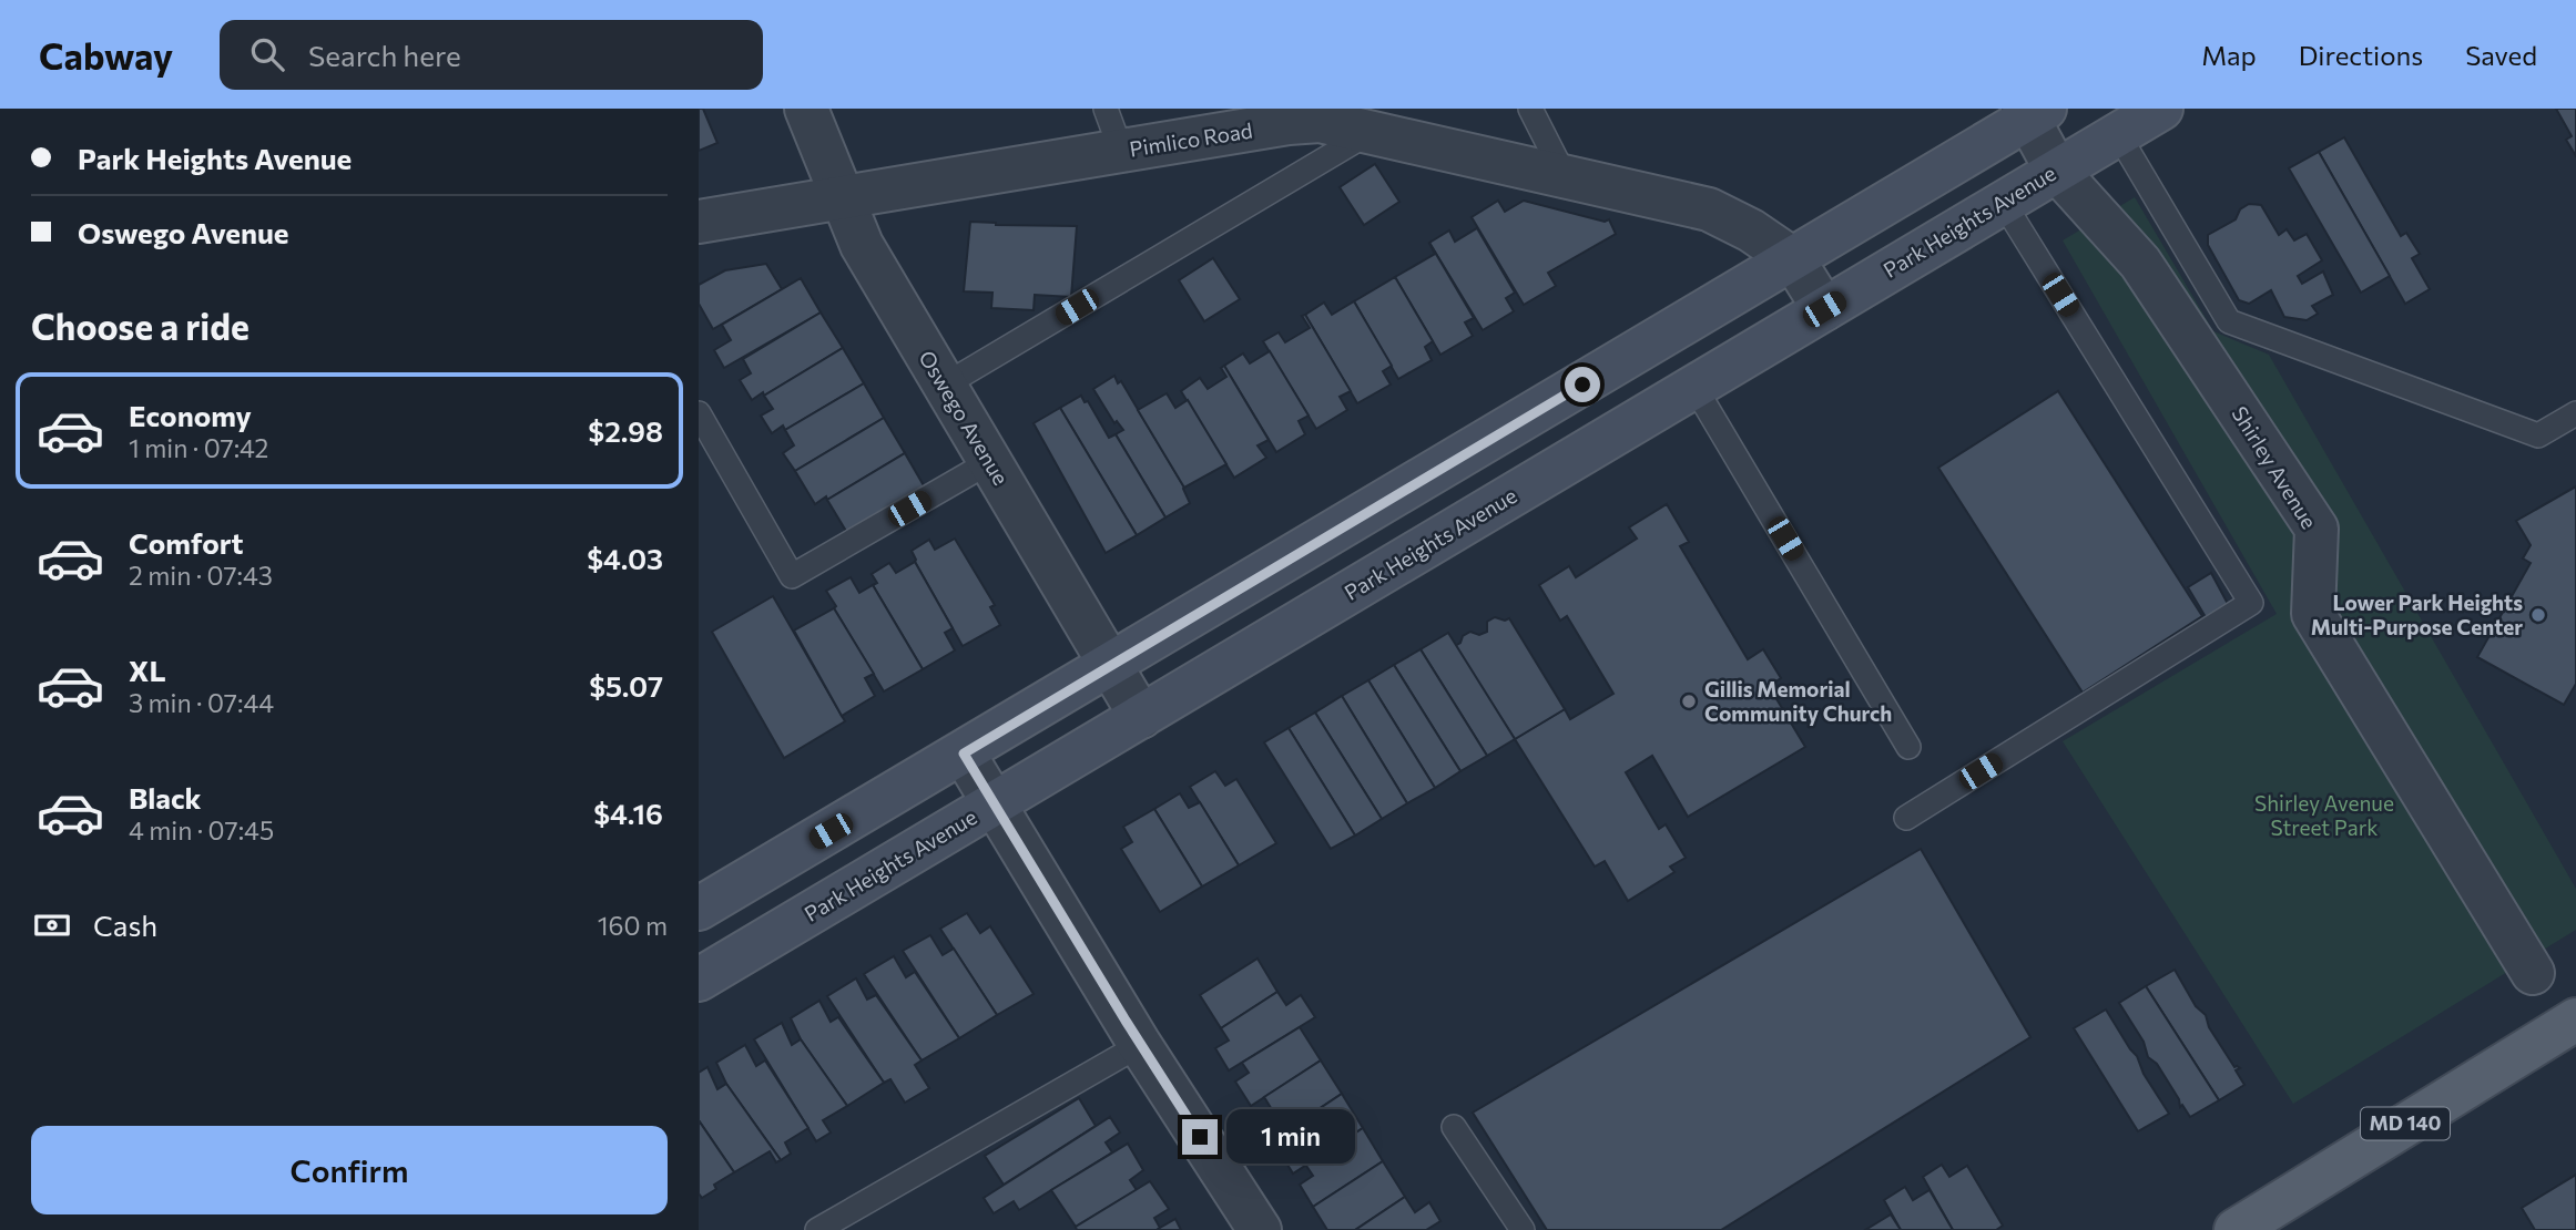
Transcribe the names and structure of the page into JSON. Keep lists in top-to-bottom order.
{
  "streets": {
    "main road": ["Park Heights Avenue", "MD 140"],
    "street": ["Pimlico Road", "Oswego Avenue", "Shirley Avenue"]
  },
  "crossings": [
    ["Pimlico Road", "Park Heights Avenue"],
    ["Pimlico Road", "Oswego Avenue"],
    ["Park Heights Avenue", "Oswego Avenue"],
    ["Park Heights Avenue", "Shirley Avenue"]
  ],
  "parks": ["Shirley Avenue Street Park"],
  "places": ["Lower Park Heights Multi-Purpose Center", "Gillis Memorial Community Church"],
  "page": {
    "header": "Cabway",
    "search": "Search here",
    "nav": ["Map", "Directions", "Saved"],
    "banner": ["Park Heights Avenue", "Oswego Avenue"],
    "heading": "Choose a ride",
    "list": [
      {
        "name": "Economy",
        "note": "1 min · 07:42",
        "value": "$2.98"
      },
      {
        "name": "Comfort",
        "note": "2 min · 07:43",
        "value": "$4.03"
      },
      {
        "name": "XL",
        "note": "3 min · 07:44",
        "value": "$5.07"
      },
      {
        "name": "Black",
        "note": "4 min · 07:45",
        "value": "$4.16"
      }
    ],
    "pay": ["Cash", "160 m"],
    "bubble": "1 min",
    "buttons": "Confirm"
  }
}
